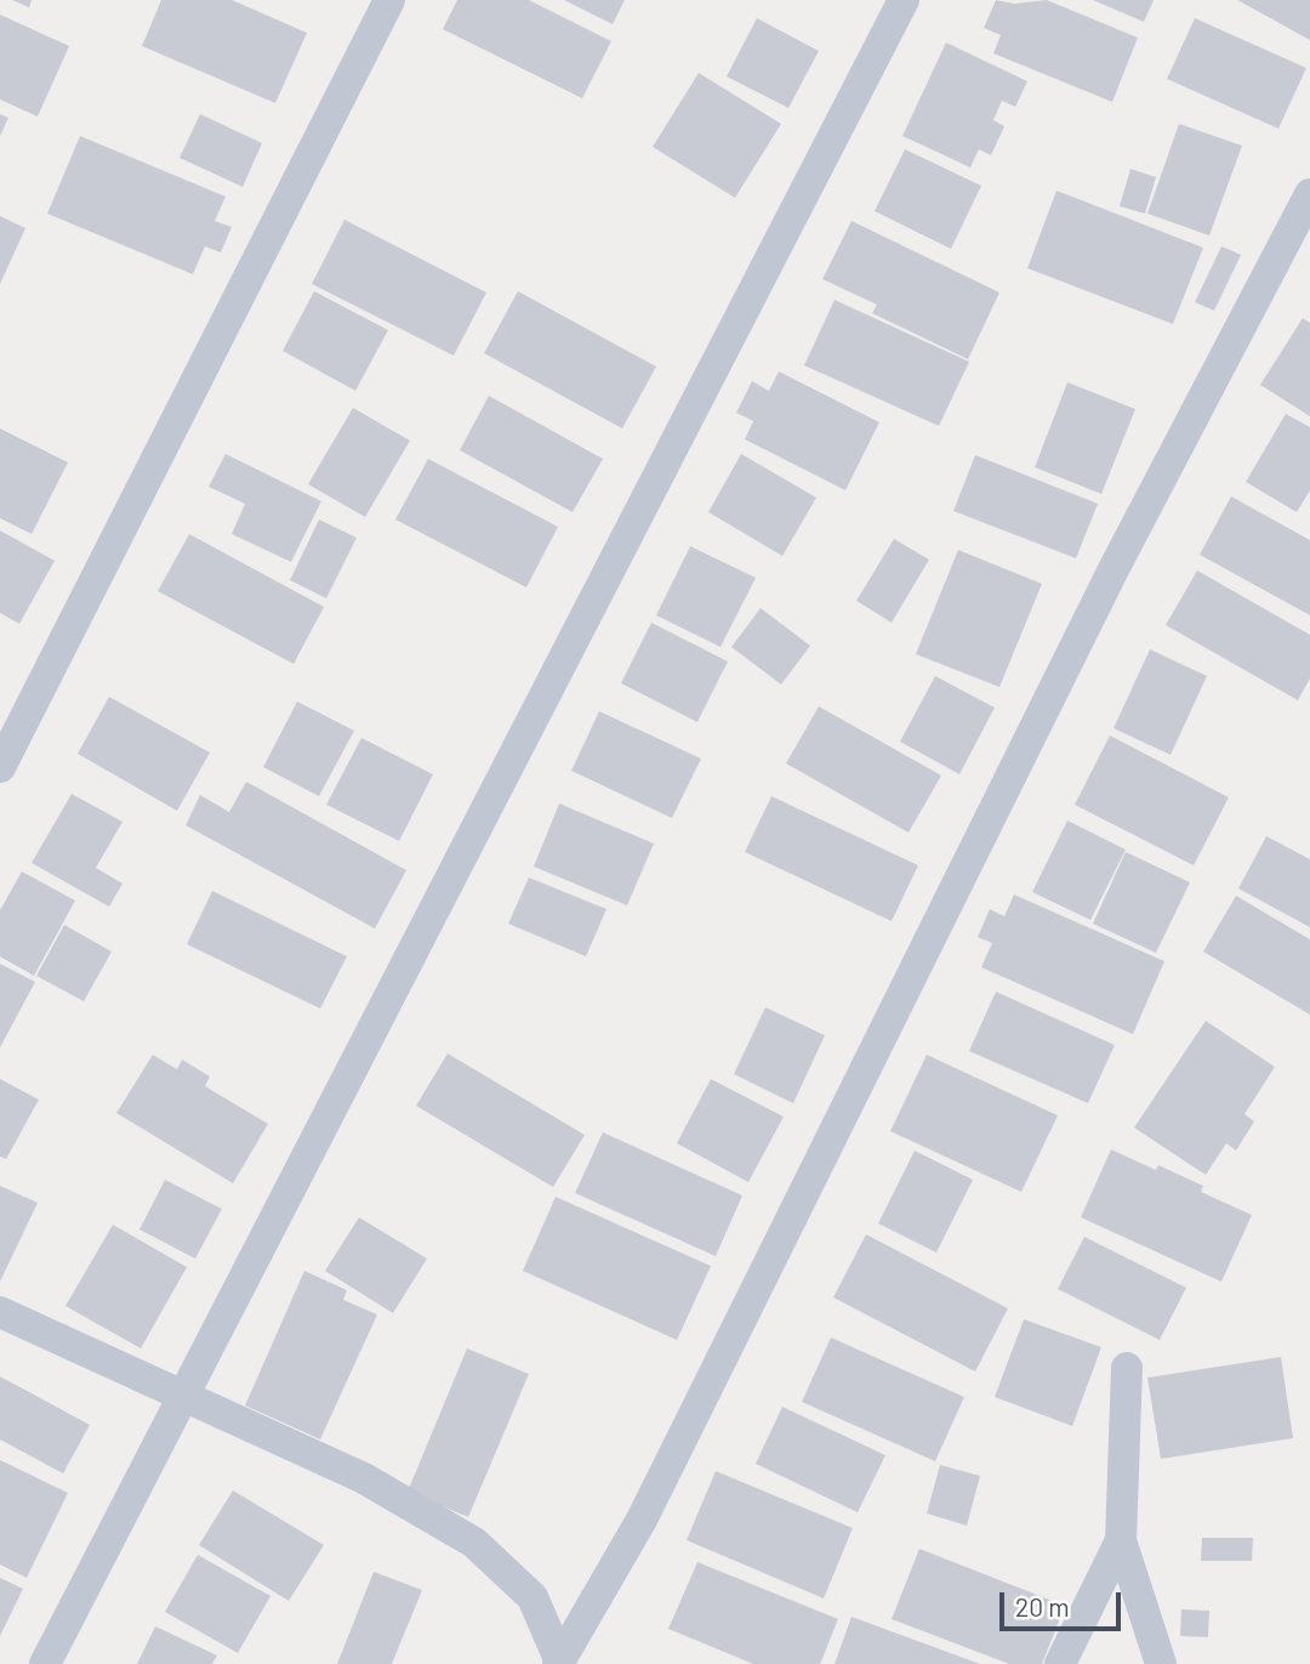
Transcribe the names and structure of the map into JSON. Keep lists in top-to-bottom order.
{
  "scale_bar": "20 m"
}
